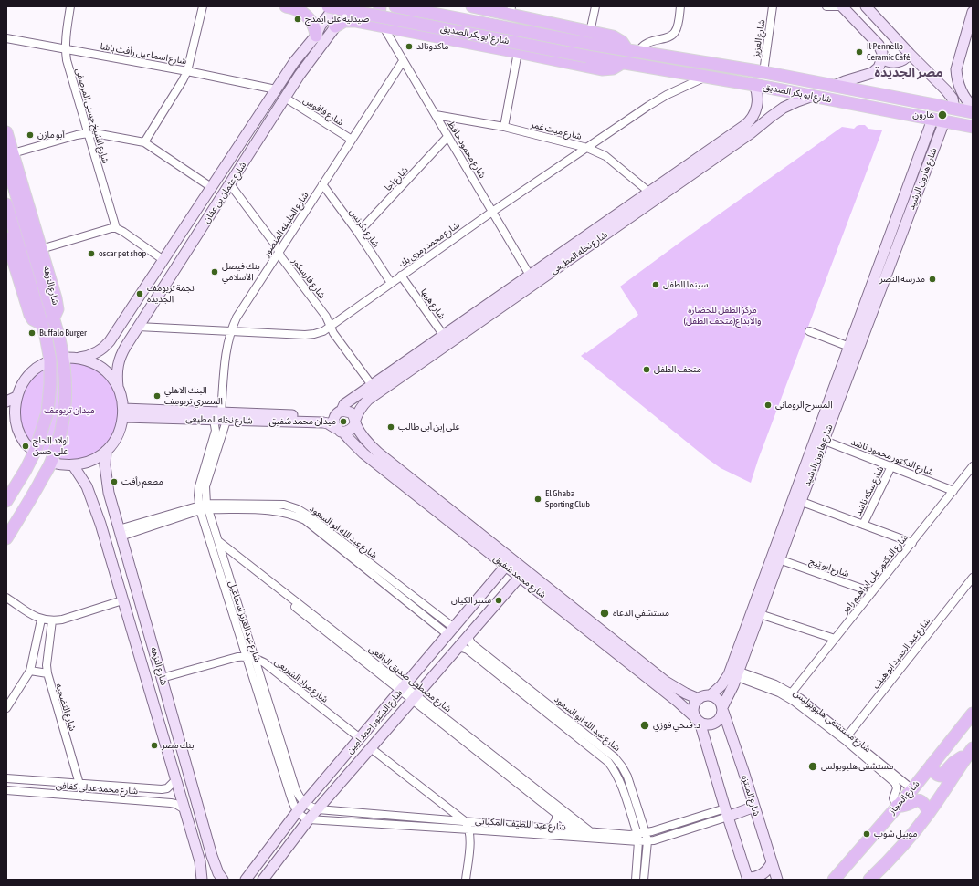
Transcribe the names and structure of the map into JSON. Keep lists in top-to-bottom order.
{
  "streets": {
    "main road": ["شارع ابو بكر الصديق", "شارع النزهه", "شارع الحجاز"],
    "street": [
      "شارع العزيز",
      "شارع اسماعيل رأفت باشا",
      "شارع فاقوس",
      "شارع الشيخ حسنى المرصفى",
      "شارع ميت غمر",
      "شارع محمود حافظ",
      "شارع اجا",
      "شارع هارون الرشيد",
      "شارع عثمان بن عفان",
      "شارع الخليفه المنصور",
      "شارع دكرنس",
      "شارع محمد رمزى بك",
      "شارع نخله المطيعى",
      "شارع فارسكور",
      "شارع هيها",
      "شارع الدكتور محمود ناشد",
      "شارع سكه ناشد",
      "شارع عبد الله ابو السعود",
      "شارع ابو تيج",
      "شارع الدكتور على ابراهيم رامز",
      "شارع محمد شفيق",
      "شارع عبد العزيز اسماعيل",
      "شارع عبد الحميد ابو هيف",
      "شارع مصطفى صديق الرافعى",
      "شارع مراد الشريعى",
      "شارع التضحيه",
      "شارع مستشفى هليوبوليس",
      "شارع الدكتور احمد امين",
      "شارع محمد عدلى كفافى",
      "شارع المنتزه",
      "شارع عبد اللطيف المكباتى"
    ]
  },
  "crossings": [
    ["شارع ابو بكر الصديق", "شارع العزيز"],
    ["شارع ابو بكر الصديق", "شارع محمود حافظ"],
    ["شارع ابو بكر الصديق", "شارع هارون الرشيد"],
    ["شارع ابو بكر الصديق", "شارع عثمان بن عفان"],
    ["شارع ابو بكر الصديق", "شارع محمد رمزى بك"],
    ["شارع ابو بكر الصديق", "شارع نخله المطيعى"],
    ["شارع اسماعيل رأفت باشا", "شارع الشيخ حسنى المرصفى"],
    ["شارع اسماعيل رأفت باشا", "شارع عثمان بن عفان"],
    ["شارع فاقوس", "شارع عثمان بن عفان"],
    ["شارع فاقوس", "شارع الخليفه المنصور"],
    ["شارع ميت غمر", "شارع محمود حافظ"],
    ["شارع ميت غمر", "شارع محمد رمزى بك"],
    ["شارع ميت غمر", "شارع نخله المطيعى"],
    ["شارع محمود حافظ", "شارع اجا"],
    ["شارع محمود حافظ", "شارع الخليفه المنصور"],
    ["شارع محمود حافظ", "شارع محمد رمزى بك"],
    ["شارع محمود حافظ", "شارع نخله المطيعى"],
    ["شارع اجا", "شارع دكرنس"],
    ["شارع هارون الرشيد", "شارع الدكتور محمود ناشد"],
    ["شارع هارون الرشيد", "شارع ابو تيج"],
    ["شارع هارون الرشيد", "شارع محمد شفيق"],
    ["شارع هارون الرشيد", "شارع مستشفى هليوبوليس"],
    ["شارع هارون الرشيد", "شارع المنتزه"],
    ["شارع عثمان بن عفان", "شارع محمد رمزى بك"],
    ["شارع عثمان بن عفان", "شارع فارسكور"],
    ["شارع الخليفه المنصور", "شارع دكرنس"],
    ["شارع الخليفه المنصور", "شارع محمد رمزى بك"],
    ["شارع الخليفه المنصور", "شارع نخله المطيعى"],
    ["شارع الخليفه المنصور", "شارع فارسكور"],
    ["شارع الخليفه المنصور", "شارع عبد العزيز اسماعيل"],
    ["شارع دكرنس", "شارع محمد رمزى بك"],
    ["شارع محمد رمزى بك", "شارع فارسكور"],
    ["شارع محمد رمزى بك", "شارع هيها"],
    ["شارع نخله المطيعى", "شارع فارسكور"],
    ["شارع نخله المطيعى", "شارع هيها"],
    ["شارع نخله المطيعى", "شارع محمد شفيق"],
    ["شارع نخله المطيعى", "شارع عبد العزيز اسماعيل"],
    ["شارع النزهه", "شارع عبد الله ابو السعود"],
    ["شارع النزهه", "شارع مراد الشريعى"],
    ["شارع النزهه", "شارع محمد عدلى كفافى"],
    ["شارع الدكتور محمود ناشد", "شارع سكه ناشد"],
    ["شارع الدكتور محمود ناشد", "شارع الدكتور على ابراهيم رامز"],
    ["شارع عبد الله ابو السعود", "شارع عبد العزيز اسماعيل"],
    ["شارع عبد الله ابو السعود", "شارع الدكتور احمد امين"],
    ["شارع عبد الله ابو السعود", "شارع عبد اللطيف المكباتى"],
    ["شارع ابو تيج", "شارع الدكتور على ابراهيم رامز"],
    ["شارع الدكتور على ابراهيم رامز", "شارع مستشفى هليوبوليس"],
    ["شارع محمد شفيق", "شارع الدكتور احمد امين"],
    ["شارع محمد شفيق", "شارع المنتزه"],
    ["شارع عبد العزيز اسماعيل", "شارع مصطفى صديق الرافعى"],
    ["شارع عبد العزيز اسماعيل", "شارع مراد الشريعى"],
    ["شارع عبد العزيز اسماعيل", "شارع الدكتور احمد امين"],
    ["شارع عبد الحميد ابو هيف", "شارع مستشفى هليوبوليس"],
    ["شارع مصطفى صديق الرافعى", "شارع الدكتور احمد امين"],
    ["شارع مصطفى صديق الرافعى", "شارع عبد اللطيف المكباتى"],
    ["شارع مراد الشريعى", "شارع الدكتور احمد امين"],
    ["شارع التضحيه", "شارع محمد عدلى كفافى"],
    ["شارع مستشفى هليوبوليس", "شارع الحجاز"],
    ["شارع الدكتور احمد امين", "شارع عبد اللطيف المكباتى"]
  ],
  "districts": ["مصر الجديدة"],
  "parks": ["مركز الطفل للحضارة والابداع(متحف الطفل)", "ميدان تريومف"],
  "places": [
    "صيدلية على ايمدج",
    "ماكدونالد",
    "Il Pennello Ceramic Café",
    "هارون",
    "أبو مازن",
    "oscar pet shop",
    "بنك فيصل الأسلامي",
    "مدرسة النصر",
    "سينما الطفل",
    "نجمة تريومف الجديده",
    "Buffalo Burger",
    "متحف الطفل",
    "البنك الاهلي المصري تريومف",
    "المسرح الرومانى",
    "ميدان محمد شفيق",
    "علي إبن أبي طالب",
    "اولاد الحاج على حسن",
    "مطعم رأفت",
    "El Ghaba Sporting Club",
    "سنتر الكيان",
    "مستشفي الدعاة",
    "د. فتحي فوزي",
    "بنك مصر",
    "مستشفى هليوبولس",
    "موبيل شوب"
  ]
}
